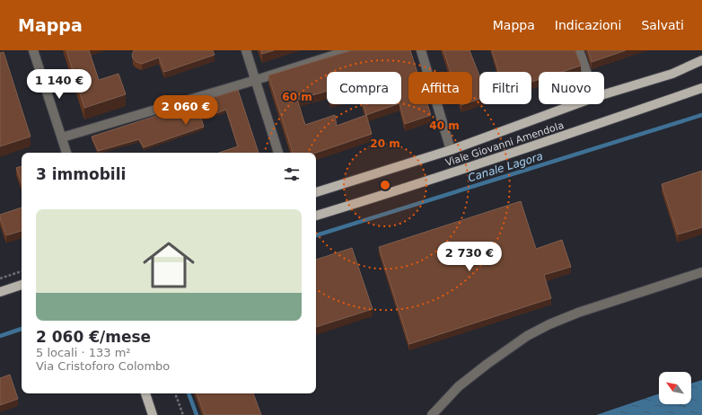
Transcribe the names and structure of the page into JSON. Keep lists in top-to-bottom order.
{
  "streets": {
    "main road": ["Viale Giovanni Amendola"]
  },
  "water": ["Canale Lagora"],
  "north": "top left",
  "page": {
    "header": "Mappa",
    "nav": ["Mappa", "Indicazioni", "Salvati"],
    "price": ["1 140 €", "2 060 €", "2 730 €"],
    "chip": [
      "Compra",
      "Affitta",
      "Filtri",
      "Nuovo"
    ],
    "heading": "3 immobili",
    "list": [
      {
        "name": "2 060 €/mese",
        "note": "5 locali · 133 m² · Via Cristoforo Colombo"
      }
    ]
  },
  "rings": ["60 m", "40 m", "20 m"]
}
